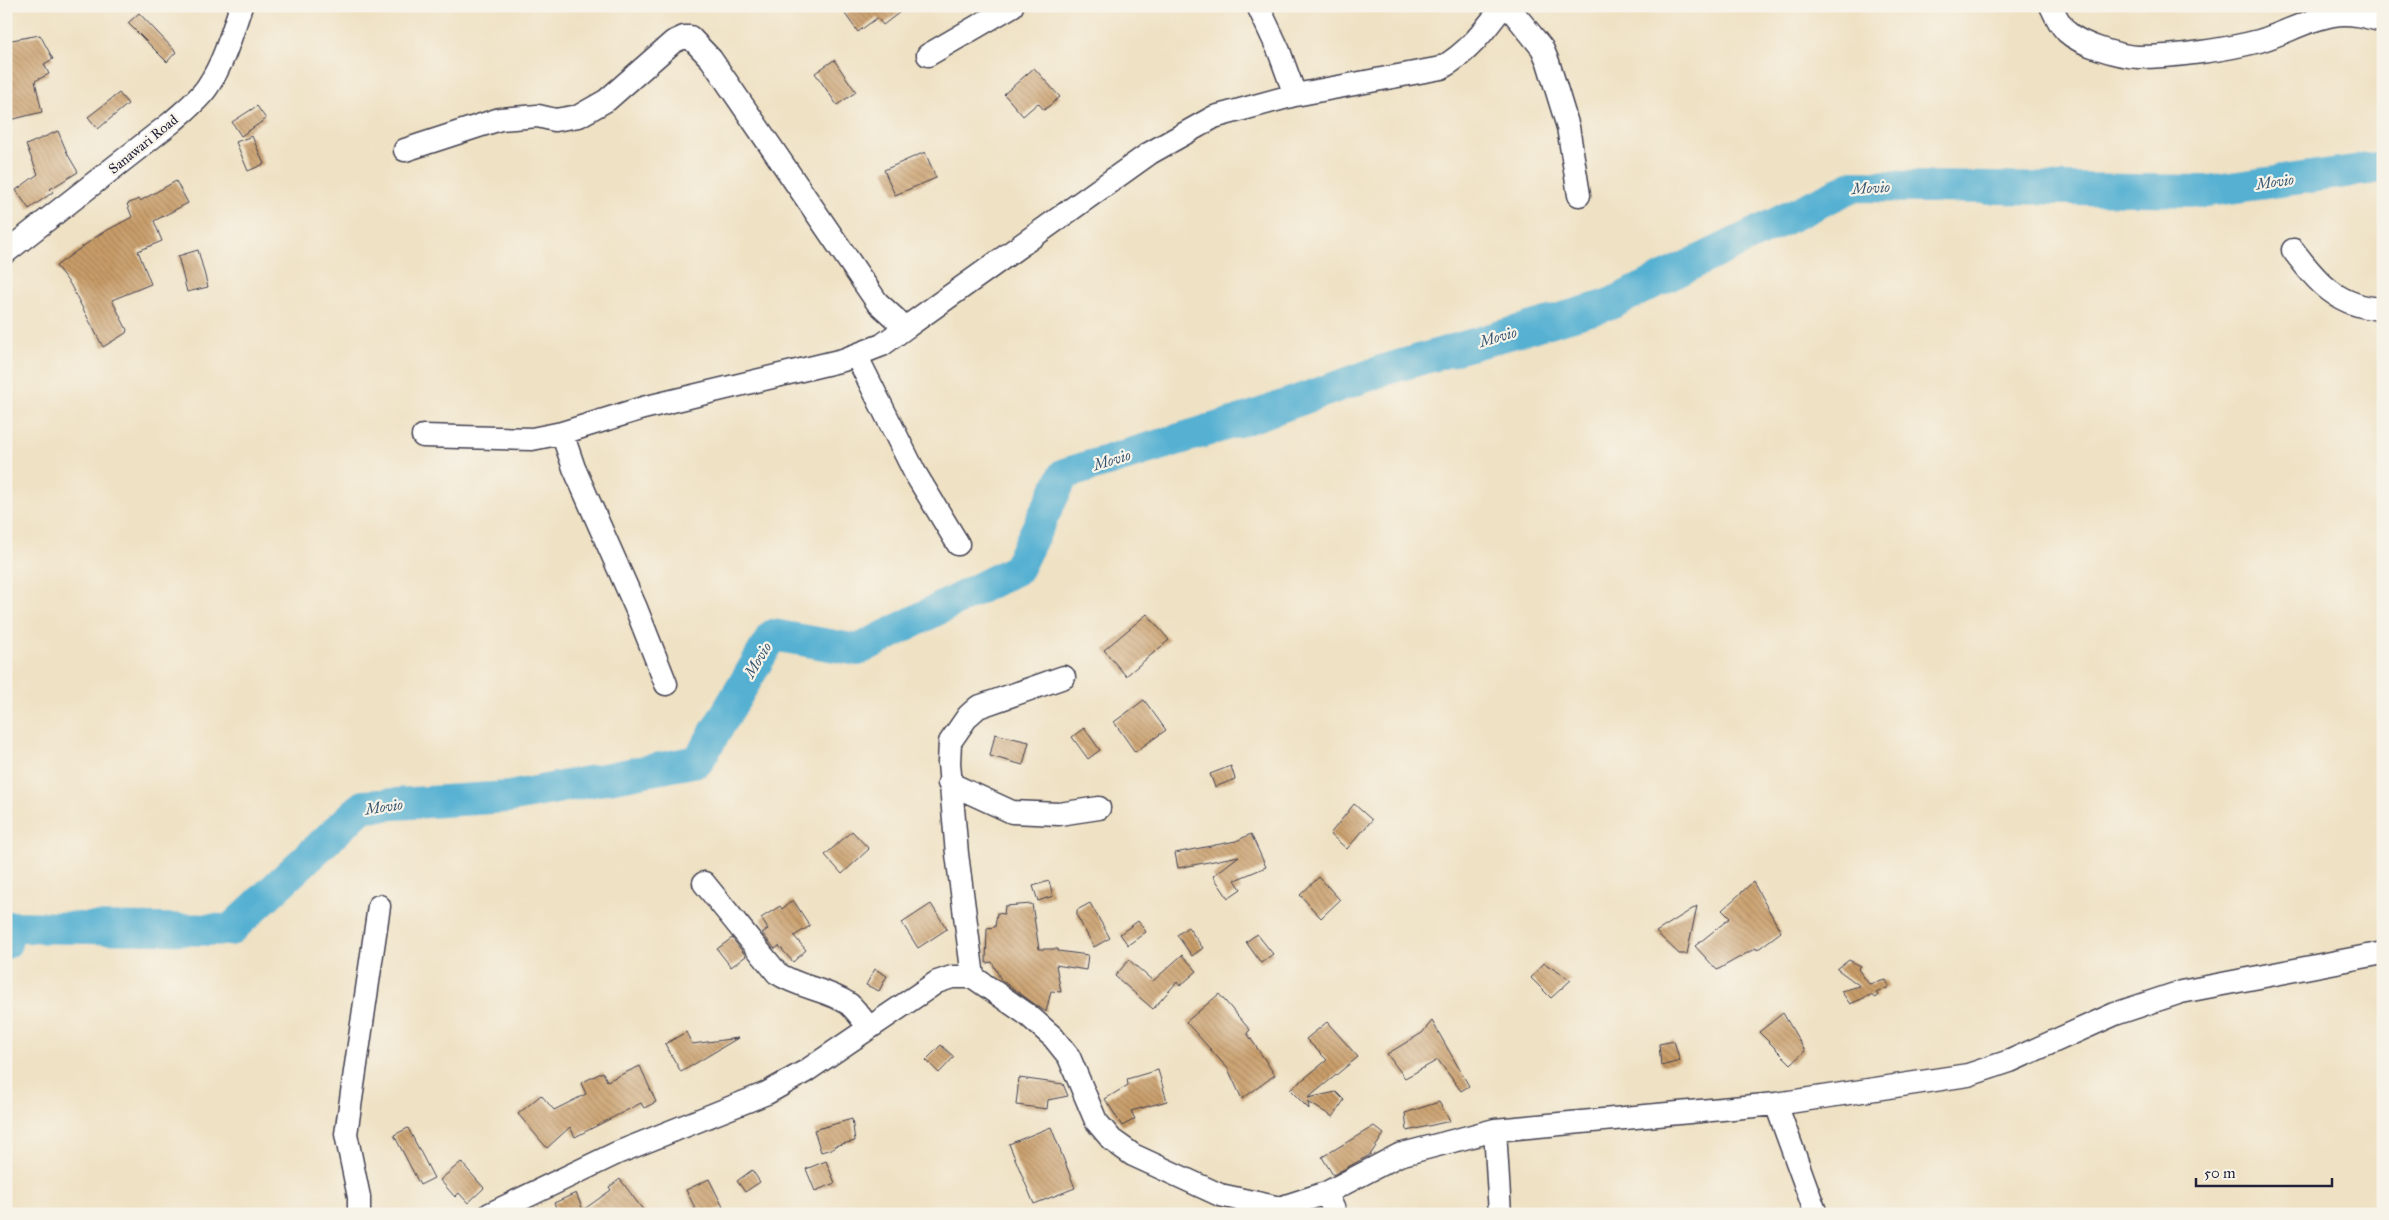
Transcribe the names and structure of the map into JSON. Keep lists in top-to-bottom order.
{
  "streets": {
    "street": ["Sanawari Road"]
  },
  "water": ["Movio"],
  "scale_bar": "50 m"
}
